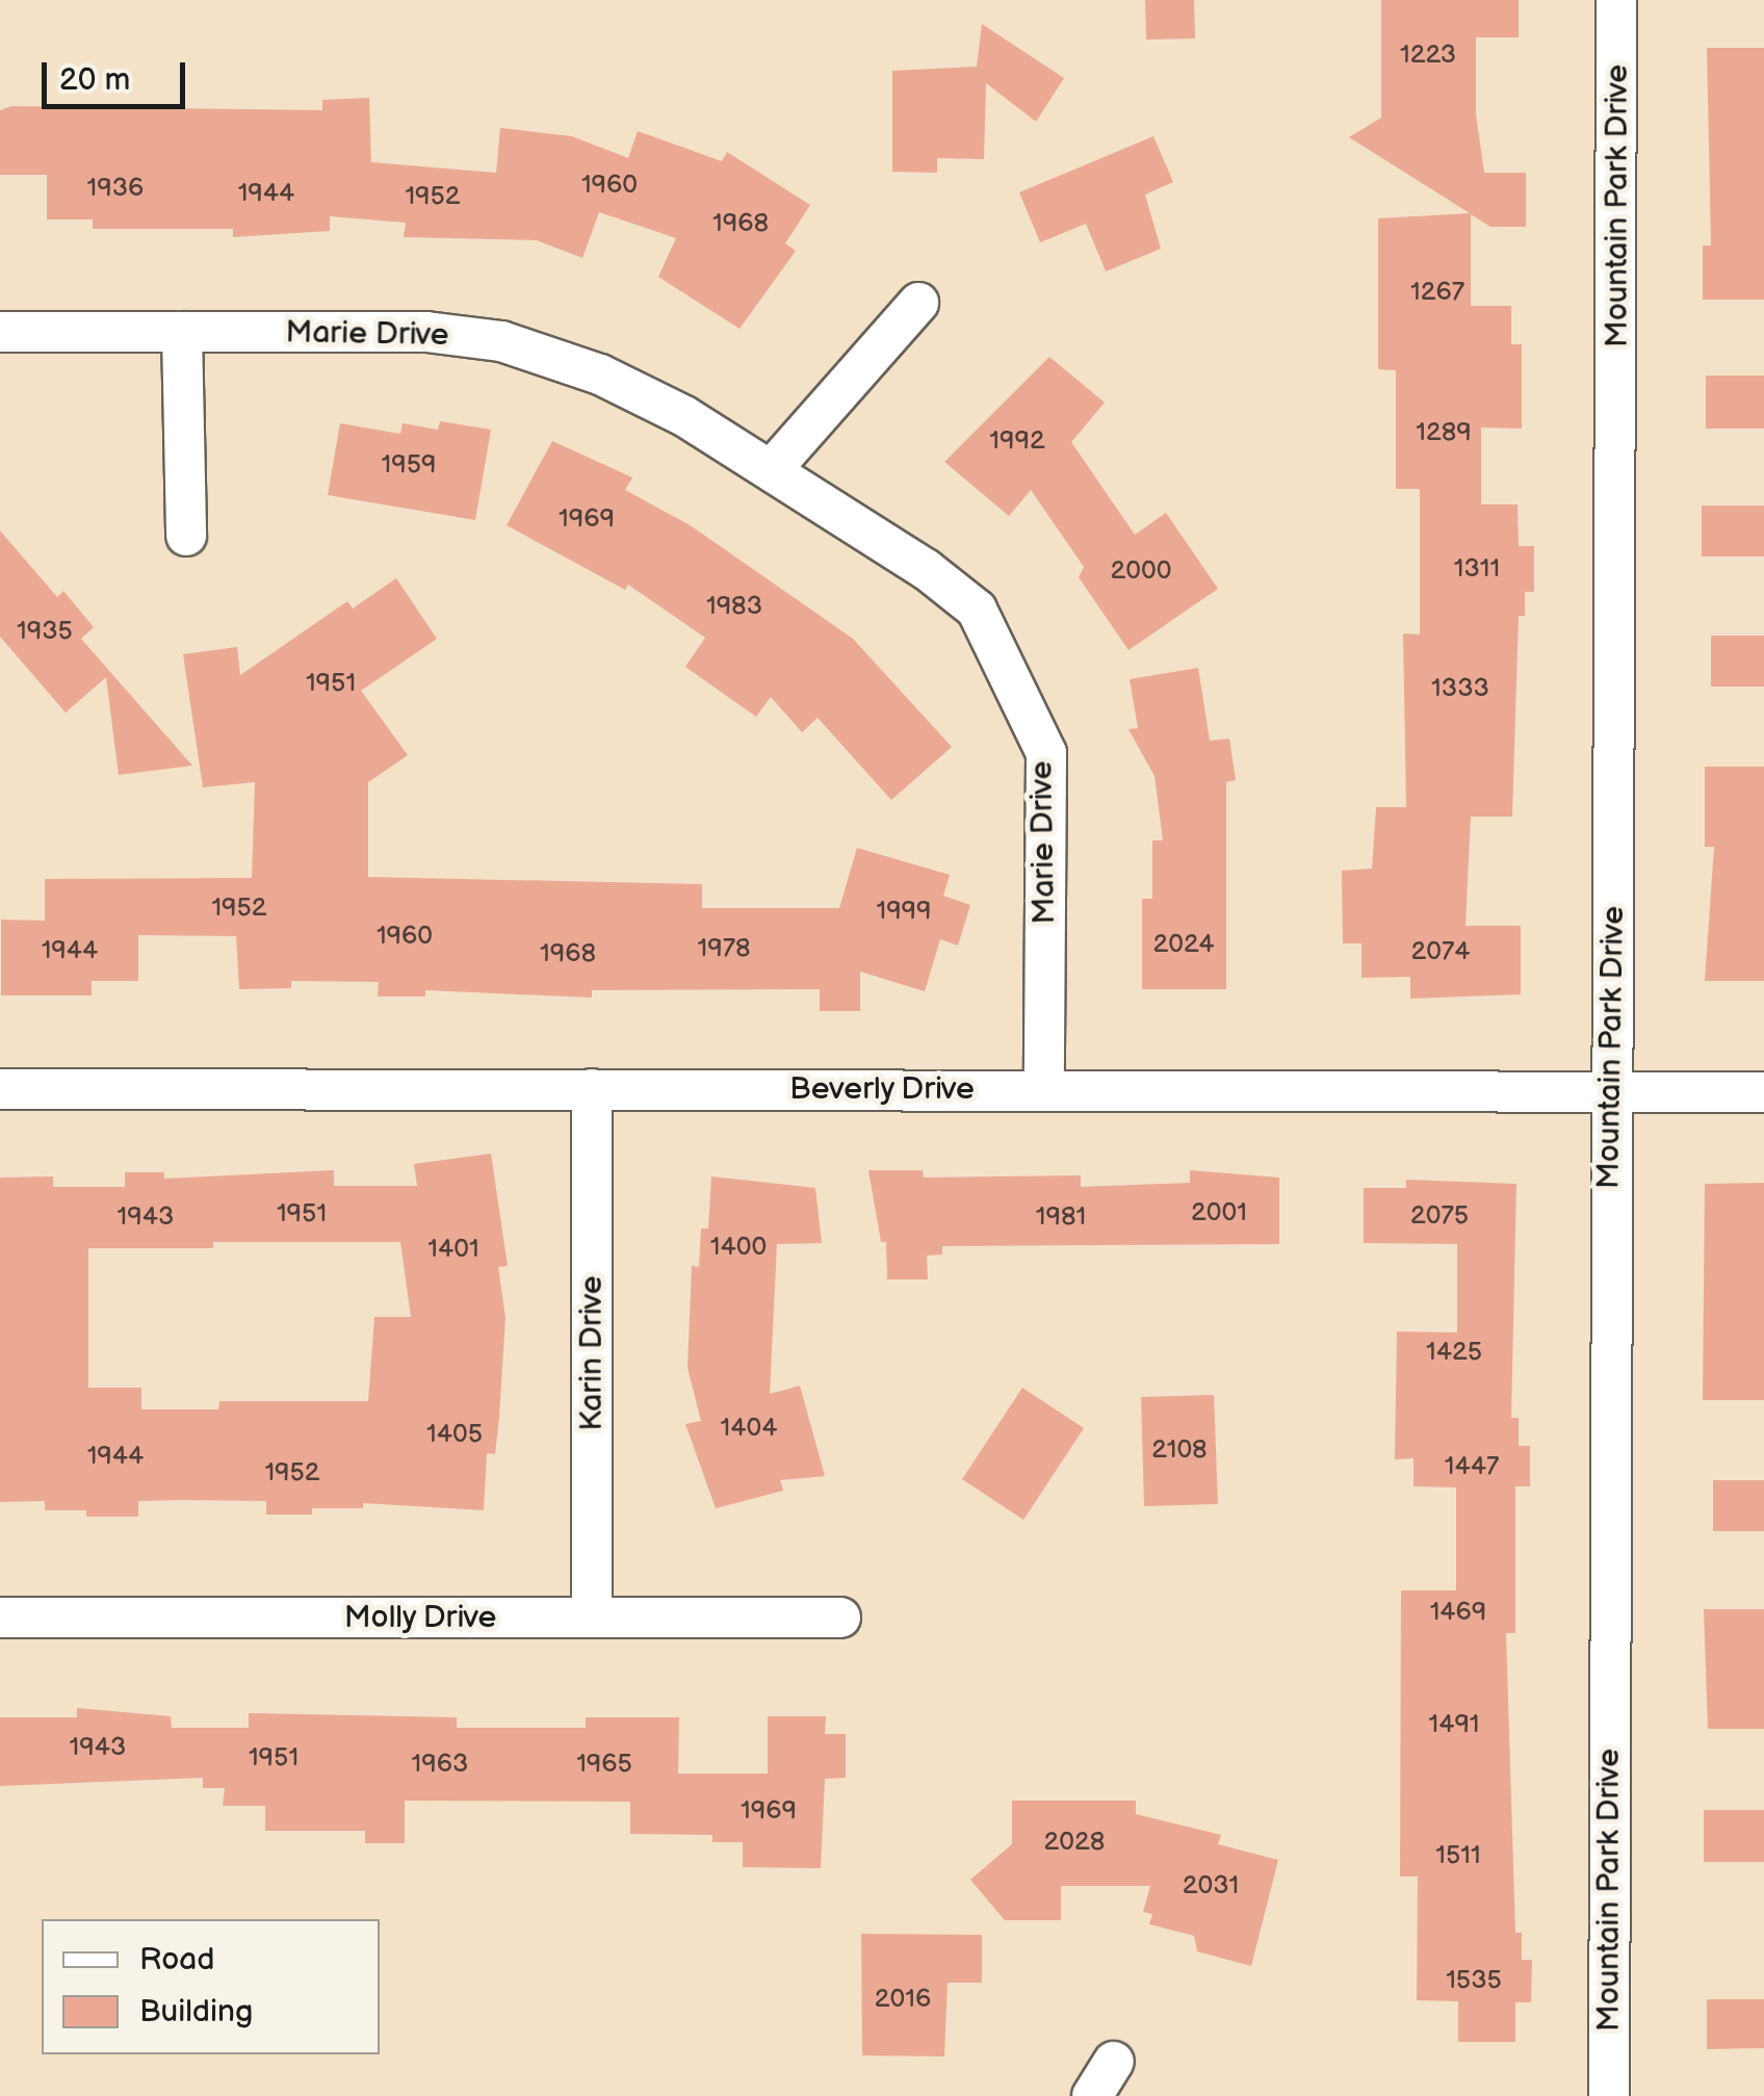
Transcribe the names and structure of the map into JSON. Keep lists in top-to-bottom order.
{
  "streets": {
    "street": [
      "Mountain Park Drive",
      "Marie Drive",
      "Beverly Drive",
      "Karin Drive",
      "Molly Drive"
    ]
  },
  "crossings": [
    ["Mountain Park Drive", "Beverly Drive"],
    ["Marie Drive", "Beverly Drive"],
    ["Beverly Drive", "Karin Drive"],
    ["Karin Drive", "Molly Drive"]
  ],
  "house_numbers": [
    "1223",
    "1960",
    "1936",
    "1944",
    "1952",
    "1968",
    "1267",
    "1289",
    "1992",
    "1959",
    "1969",
    "1311",
    "2000",
    "1983",
    "1935",
    "1951",
    "1333",
    "1952",
    "1999",
    "1960",
    "2024",
    "1978",
    "1944",
    "2074",
    "1968",
    "2001",
    "1951",
    "2075",
    "1943",
    "1981",
    "1400",
    "1401",
    "1425",
    "1404",
    "1405",
    "2108",
    "1944",
    "1447",
    "1952",
    "1469",
    "1491",
    "1943",
    "1951",
    "1963",
    "1965",
    "1969",
    "2028",
    "1511",
    "2031",
    "1535",
    "2016"
  ],
  "legend": ["Road", "Building"],
  "scale_bar": "20 m"
}
